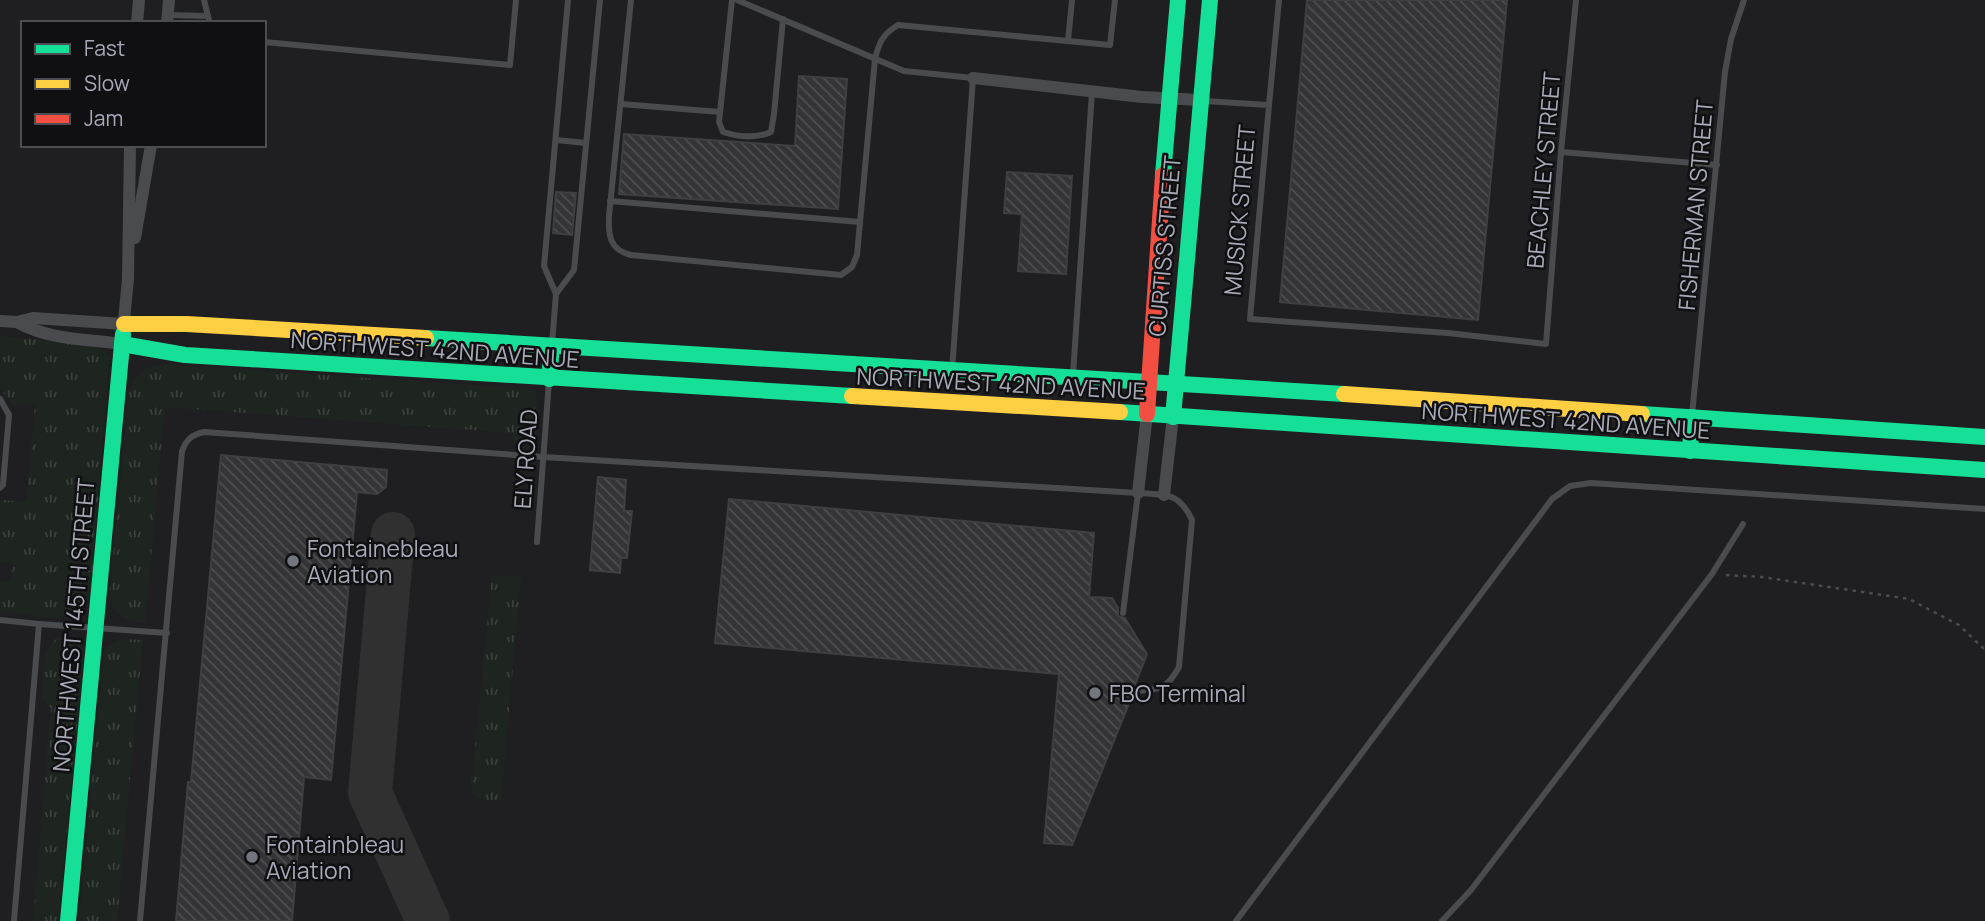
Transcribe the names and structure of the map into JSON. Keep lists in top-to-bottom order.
{
  "streets": {
    "street": [
      "MUSICK STREET",
      "CURTISS STREET",
      "NORTHWEST 42ND AVENUE",
      "NORTHWEST 145TH STREET"
    ],
    "lane": ["BEACHLEY STREET", "FISHERMAN STREET", "ELY ROAD"]
  },
  "crossings": [
    ["BEACHLEY STREET", "MUSICK STREET"],
    ["FISHERMAN STREET", "NORTHWEST 42ND AVENUE"],
    ["MUSICK STREET", "CURTISS STREET"],
    ["CURTISS STREET", "NORTHWEST 42ND AVENUE"],
    ["NORTHWEST 42ND AVENUE", "ELY ROAD"],
    ["NORTHWEST 42ND AVENUE", "NORTHWEST 145TH STREET"]
  ],
  "places": ["Fontainebleau Aviation", "FBO Terminal", "Fontainbleau Aviation"],
  "legend": ["Fast", "Slow", "Jam"]
}
